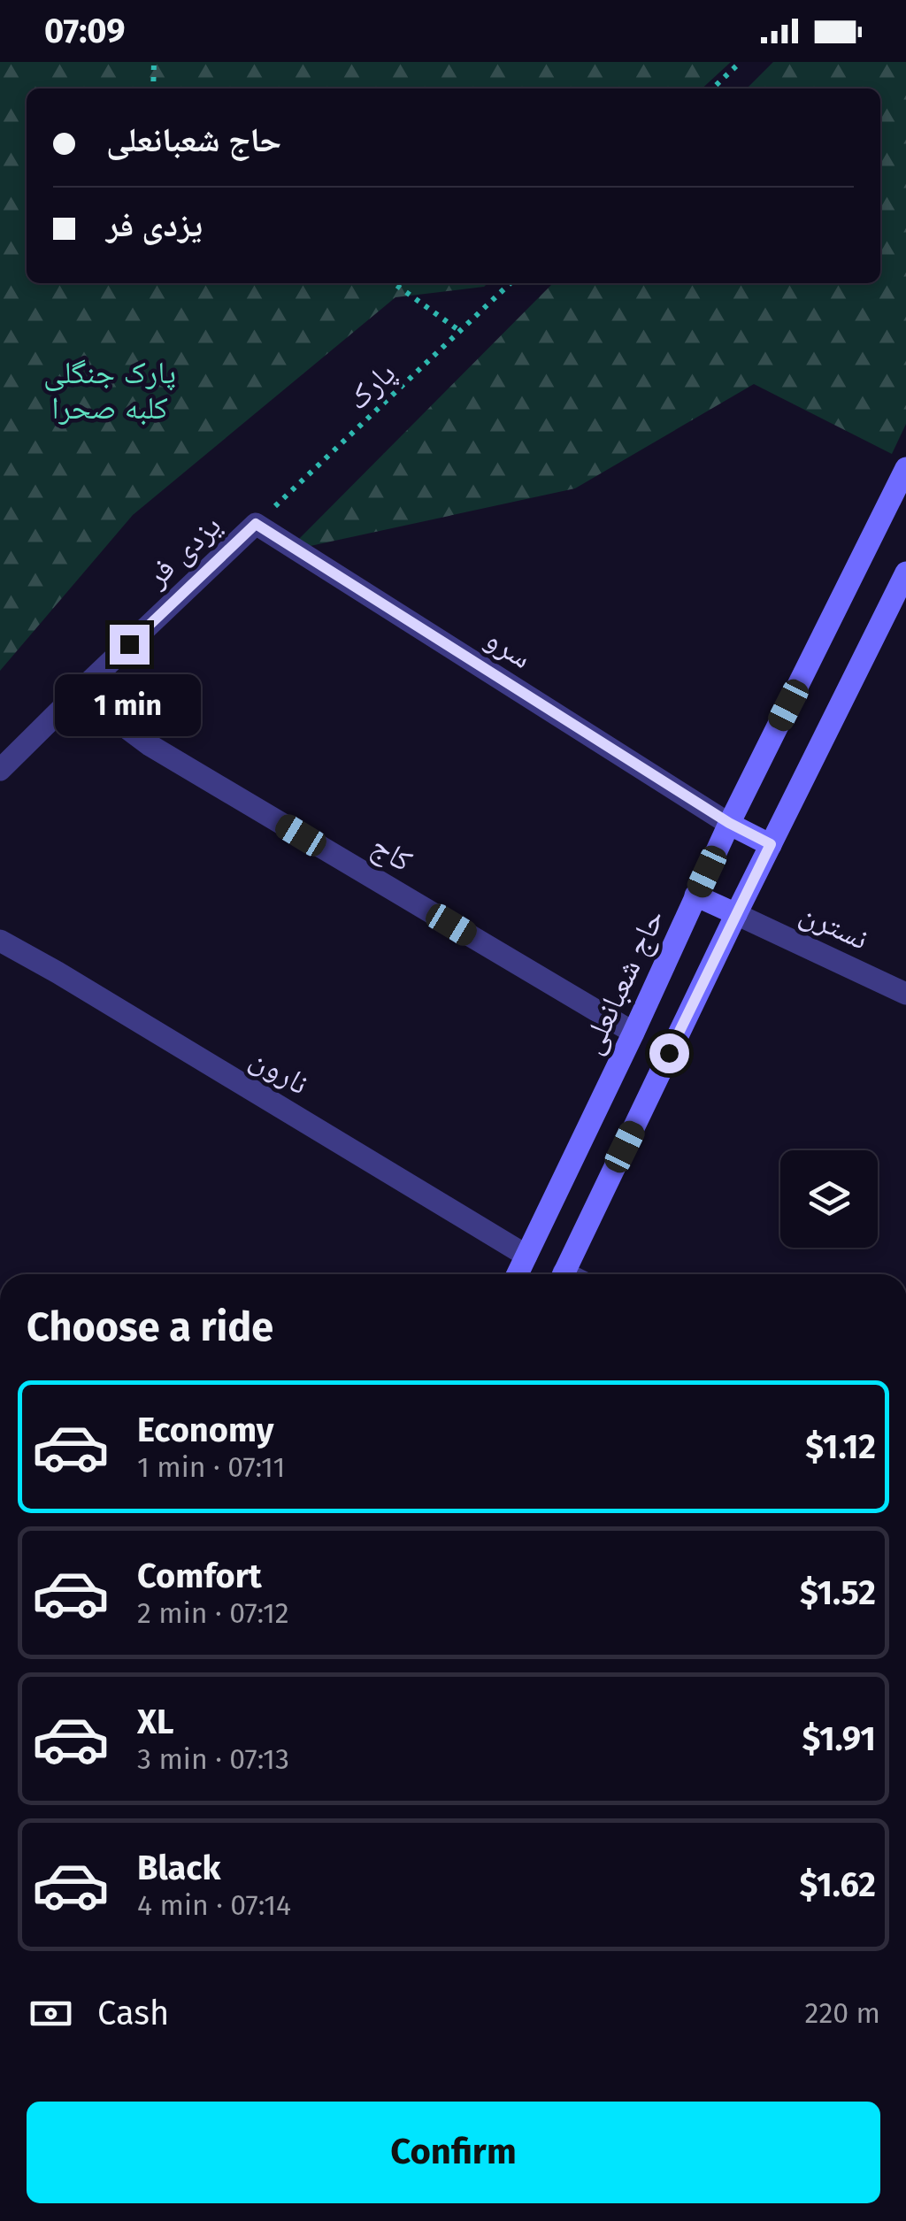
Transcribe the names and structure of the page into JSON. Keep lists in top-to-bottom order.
{
  "streets": {
    "street": [
      "یزدی فر",
      "سرو",
      "کاج",
      "نسترن",
      "حاج شعبانعلی",
      "نارون"
    ],
    "path": ["پارک"]
  },
  "crossings": [
    ["پارک", "یزدی فر"],
    ["پارک", "سرو"],
    ["یزدی فر", "سرو"],
    ["یزدی فر", "کاج"],
    ["سرو", "حاج شعبانعلی"],
    ["کاج", "حاج شعبانعلی"],
    ["حاج شعبانعلی", "نارون"]
  ],
  "parks": ["پارک جنگلی کلبه صحرا"],
  "page": {
    "status": "07:09",
    "banner": ["حاج شعبانعلی", "یزدی فر"],
    "bubble": "1 min",
    "heading": "Choose a ride",
    "list": [
      {
        "name": "Economy",
        "note": "1 min · 07:11",
        "value": "$1.12"
      },
      {
        "name": "Comfort",
        "note": "2 min · 07:12",
        "value": "$1.52"
      },
      {
        "name": "XL",
        "note": "3 min · 07:13",
        "value": "$1.91"
      },
      {
        "name": "Black",
        "note": "4 min · 07:14",
        "value": "$1.62"
      }
    ],
    "pay": ["Cash", "220 m"],
    "buttons": "Confirm"
  }
}
